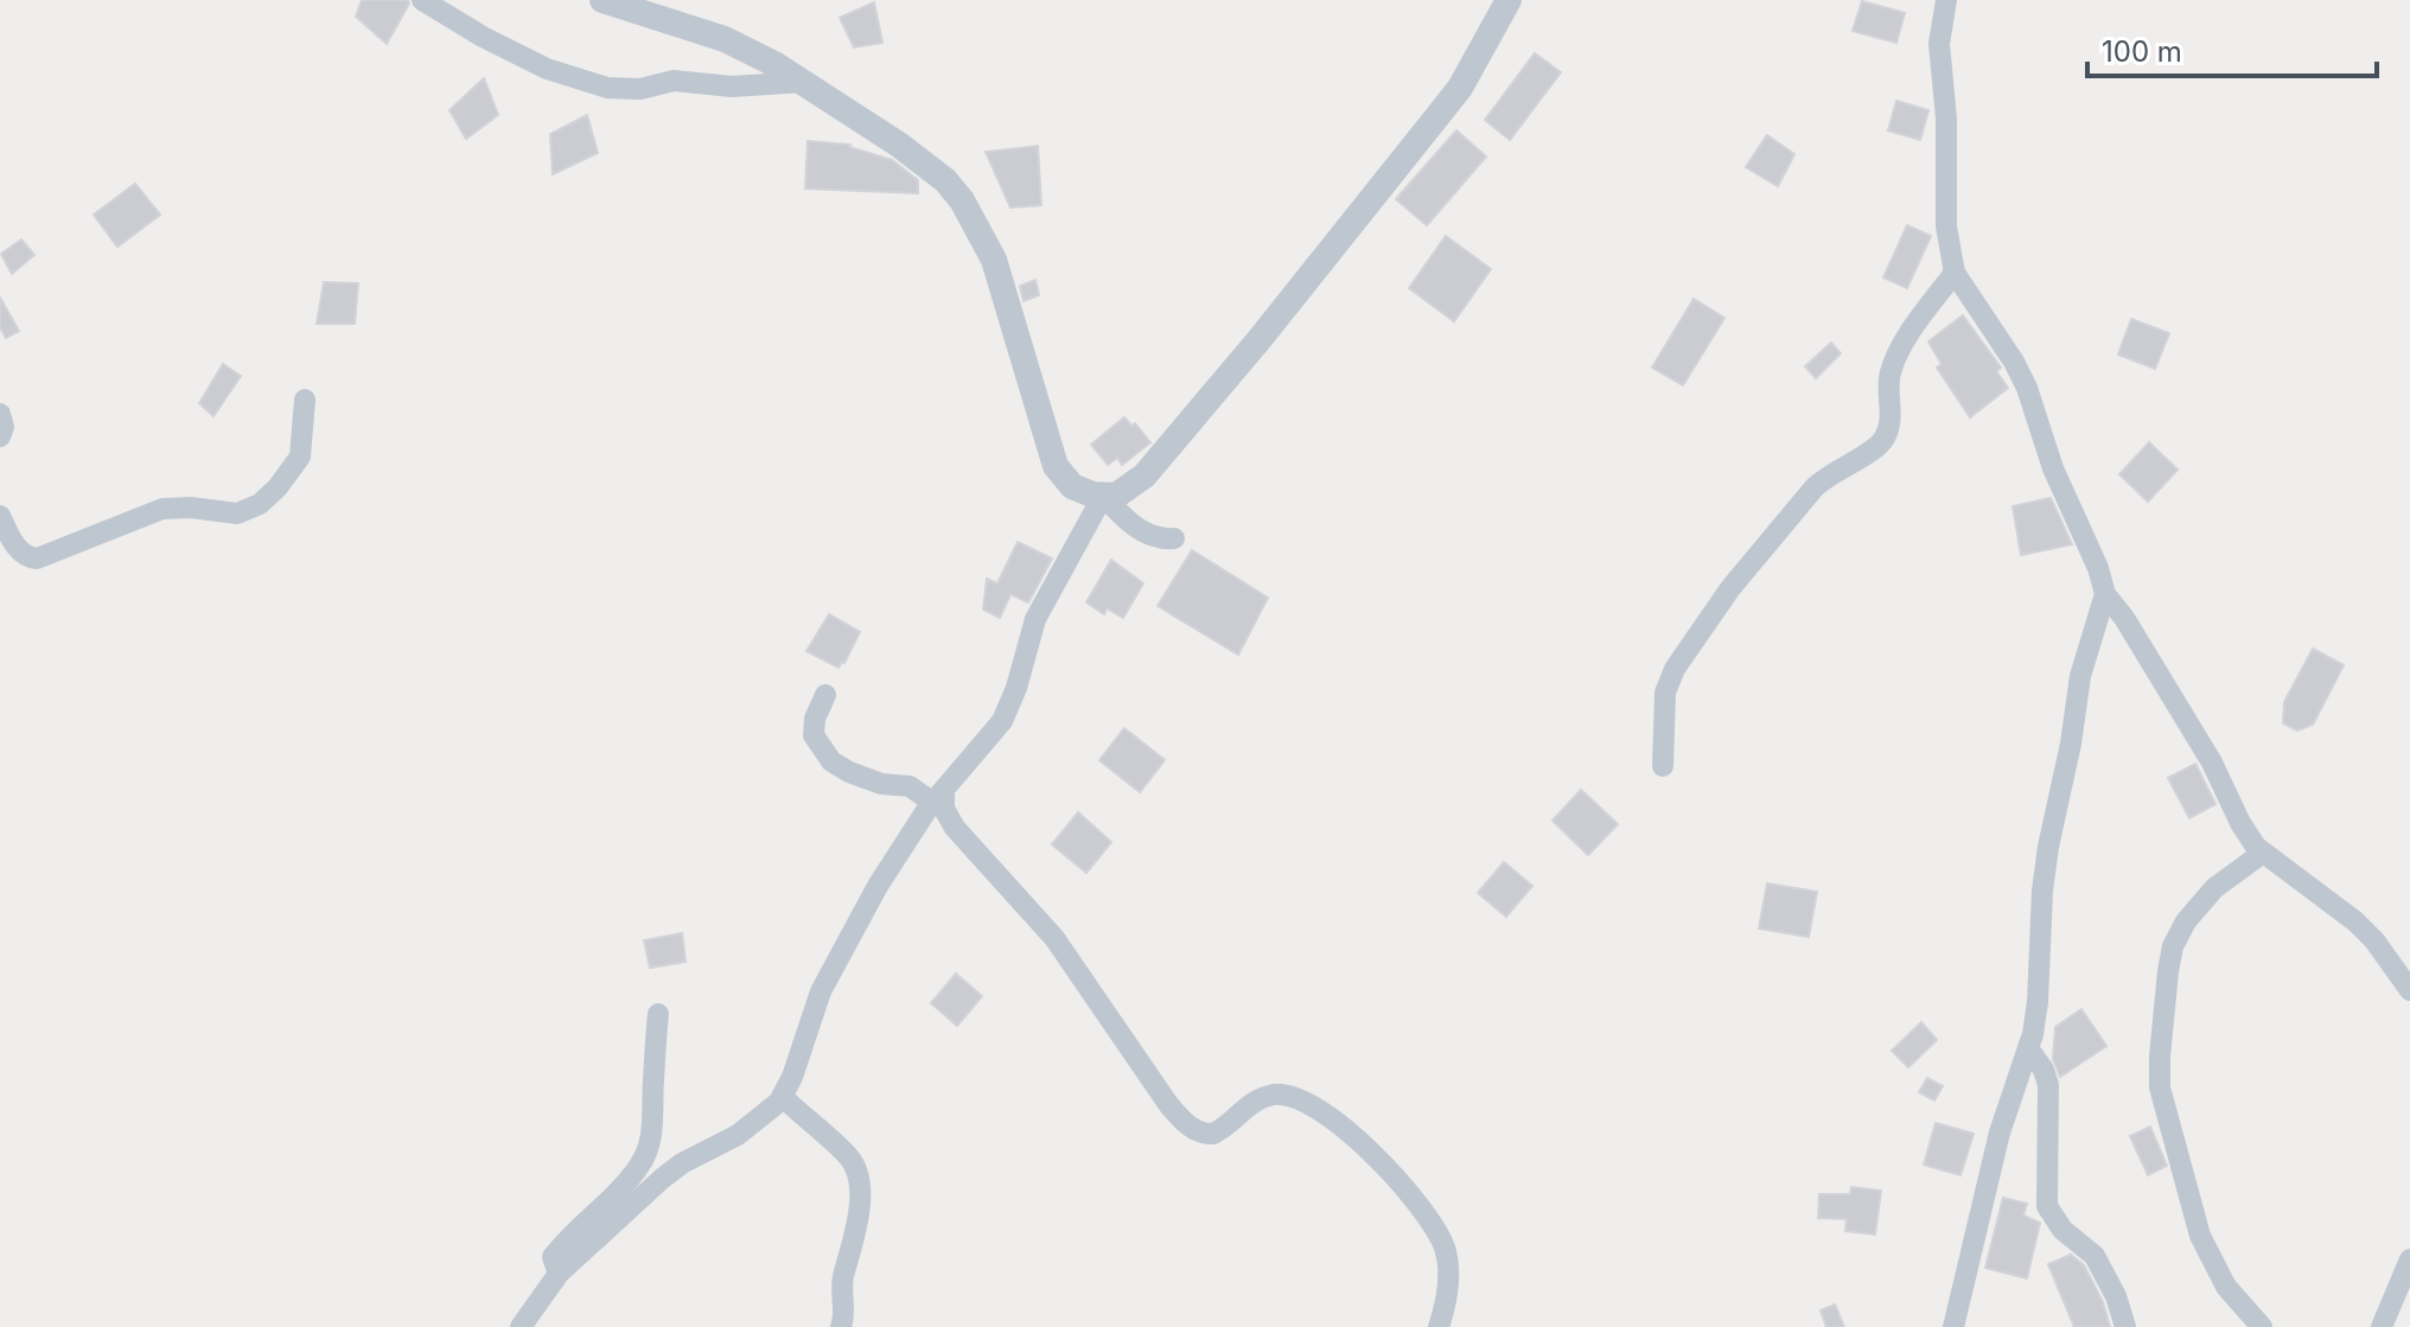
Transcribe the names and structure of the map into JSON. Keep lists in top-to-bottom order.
{
  "scale_bar": "100 m"
}
